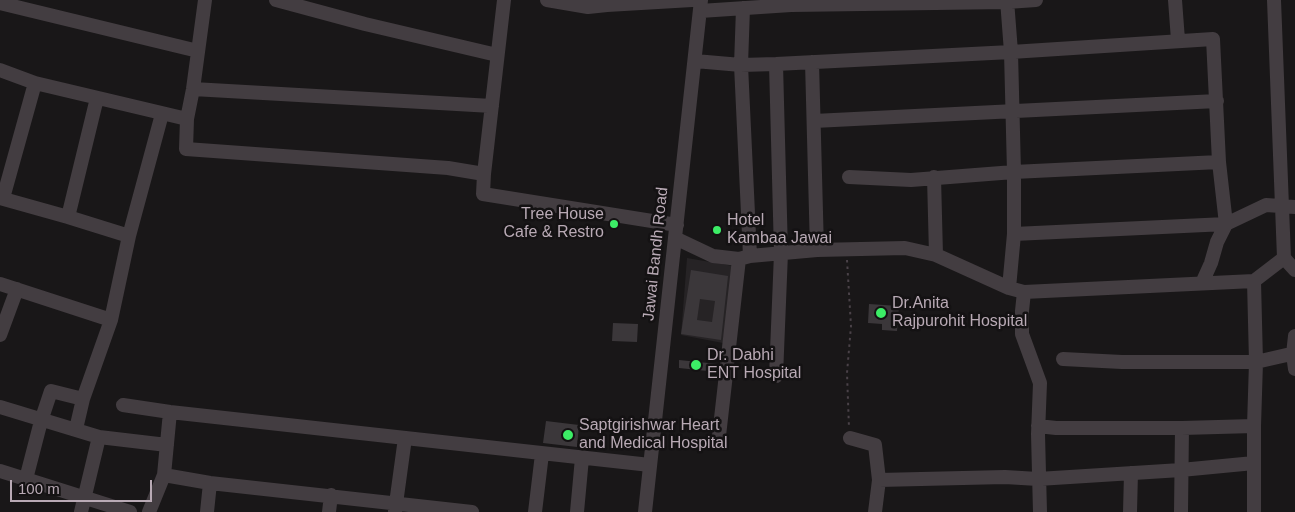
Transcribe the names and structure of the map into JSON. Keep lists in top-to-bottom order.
{
  "streets": {
    "street": ["Jawai Bandh Road"]
  },
  "places": [
    "Tree House Cafe & Restro",
    "Hotel Kambaa Jawai",
    "Dr.Anita Rajpurohit Hospital",
    "Dr. Dabhi ENT Hospital",
    "Saptgirishwar Heart and Medical Hospital"
  ],
  "scale_bar": "100 m"
}
